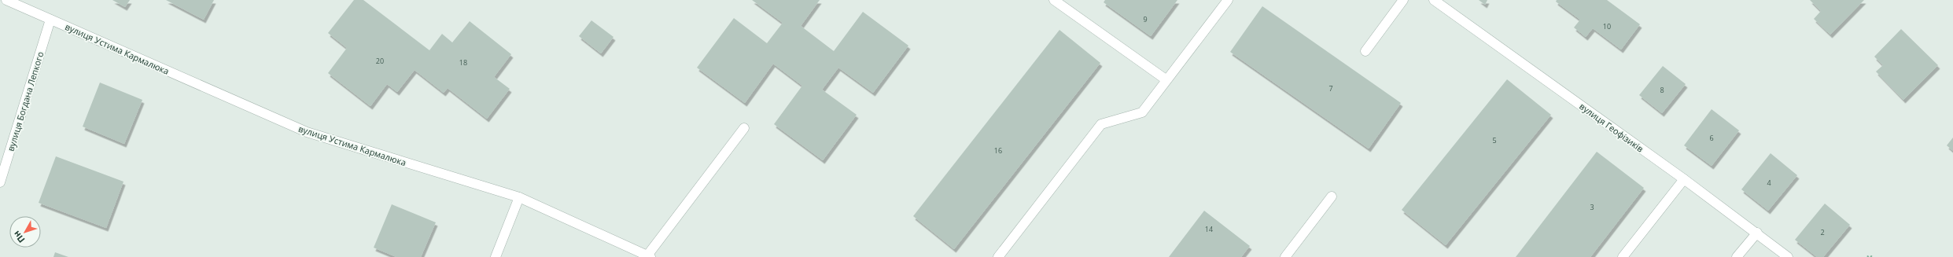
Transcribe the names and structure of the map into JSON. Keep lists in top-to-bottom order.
{
  "streets": {
    "street": ["вулиця Устима Кармалюка", "вулиця Богдана Лепкого", "вулиця Геофізиків"]
  },
  "crossings": [
    ["вулиця Устима Кармалюка", "вулиця Богдана Лепкого"]
  ],
  "house_numbers": [
    "9",
    "10",
    "20",
    "18",
    "7",
    "8",
    "6",
    "5",
    "16",
    "4",
    "3",
    "14",
    "2"
  ],
  "north": "bottom left"
}
